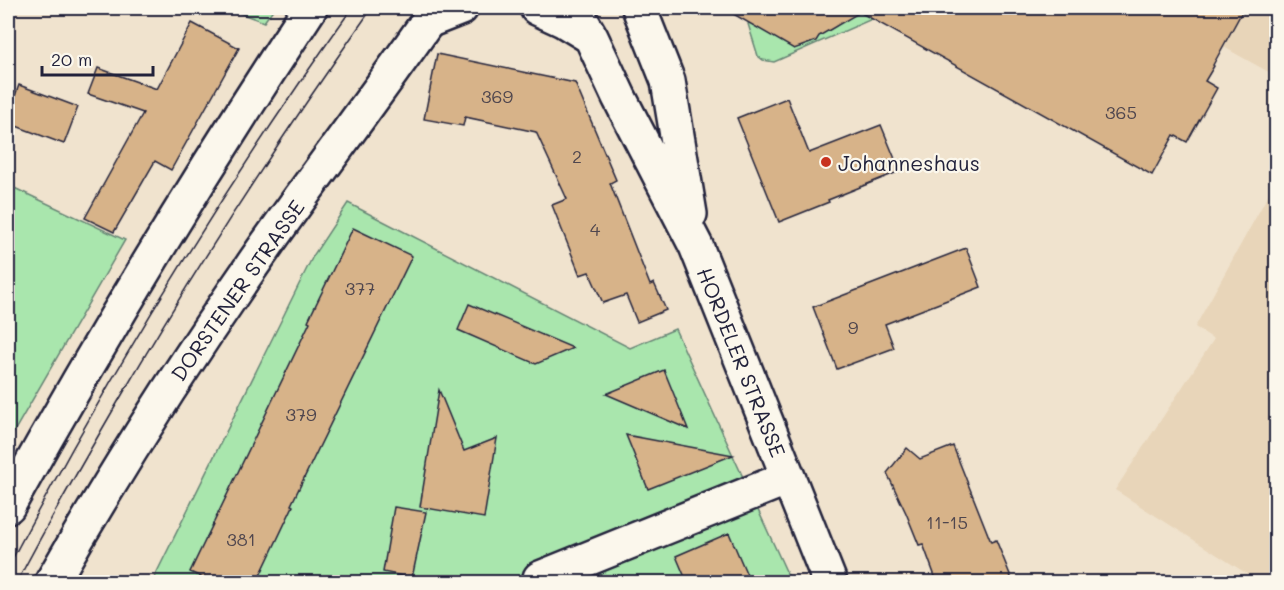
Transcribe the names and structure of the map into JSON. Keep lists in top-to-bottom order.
{
  "streets": {
    "street": ["DORSTENER STRASSE", "HORDELER STRASSE"]
  },
  "places": ["Johanneshaus"],
  "house_numbers": [
    "369",
    "365",
    "2",
    "4",
    "377",
    "9",
    "379",
    "11-15",
    "381"
  ],
  "scale_bar": "20 m"
}
